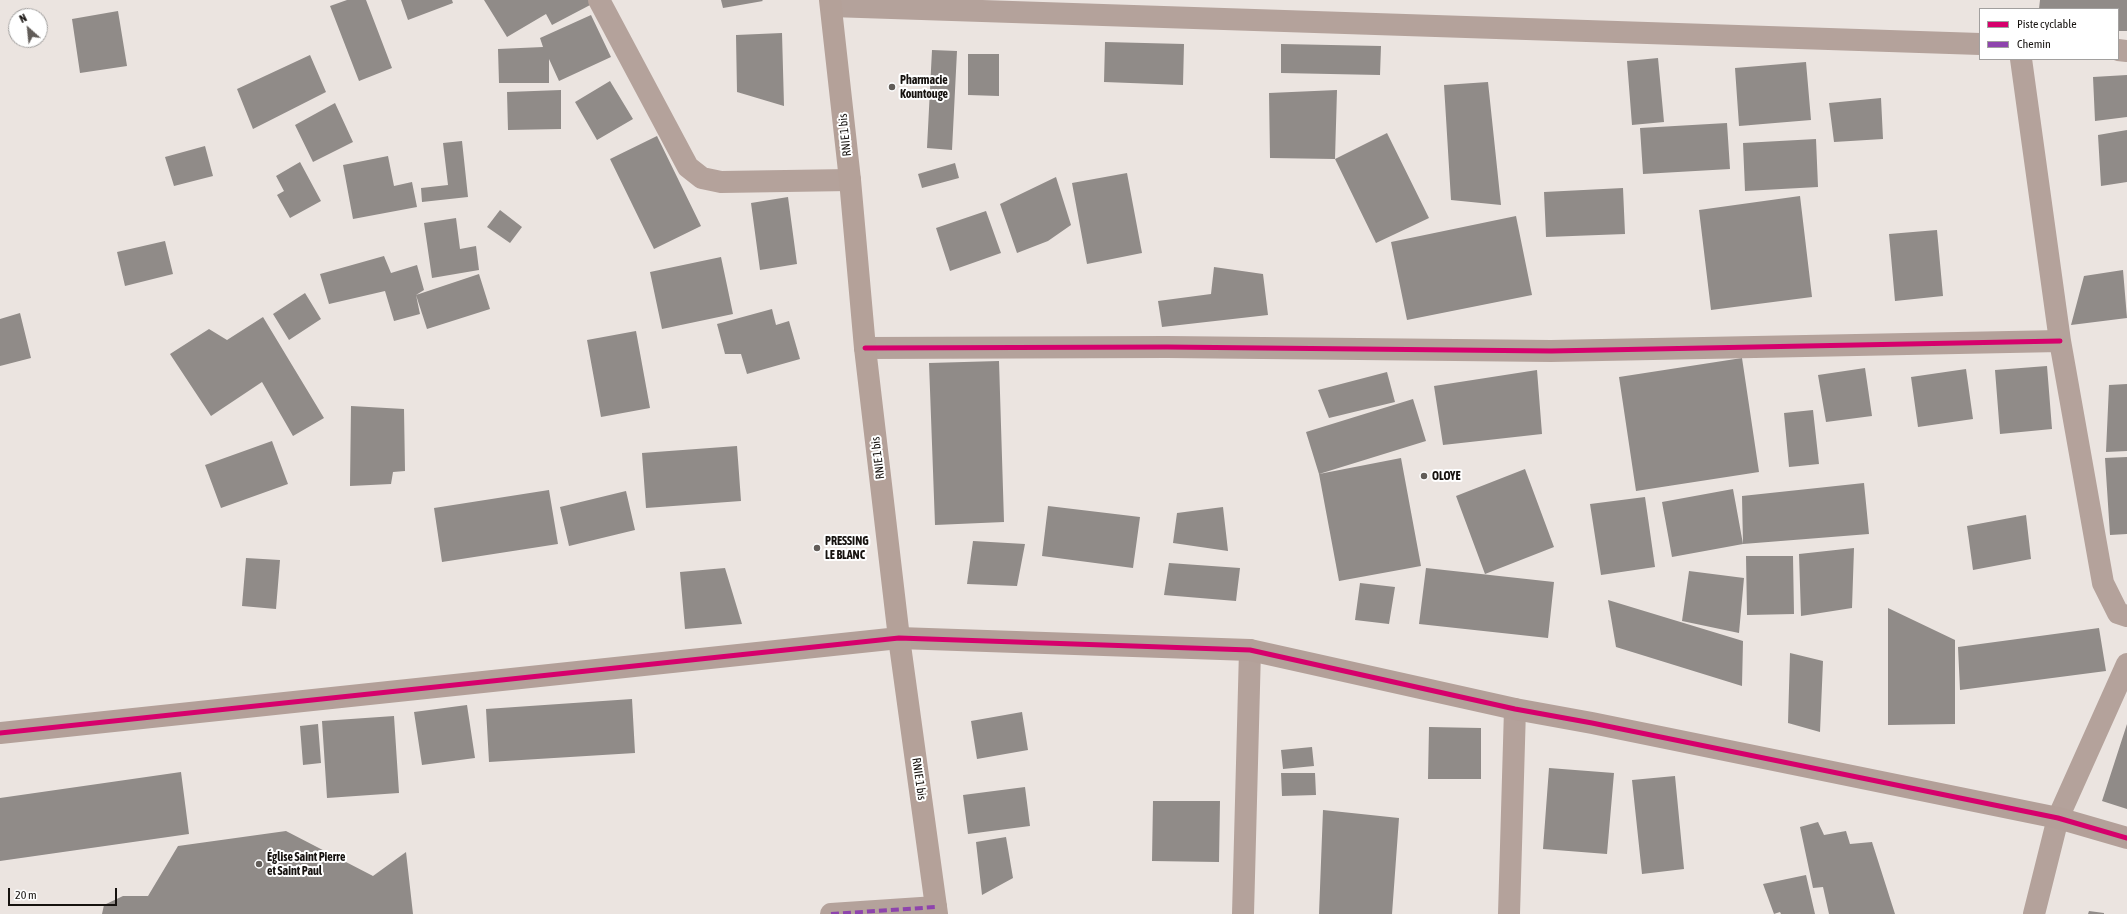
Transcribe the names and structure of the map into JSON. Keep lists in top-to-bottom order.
{
  "streets": {
    "main road": ["RNIE 1 bis"]
  },
  "places": [
    "Pharmacie Kountouge",
    "OLOYE",
    "PRESSING LE BLANC",
    "Église Saint Pierre et Saint Paul"
  ],
  "legend": ["Piste cyclable", "Chemin"],
  "scale_bar": "20 m",
  "north": "top left"
}
